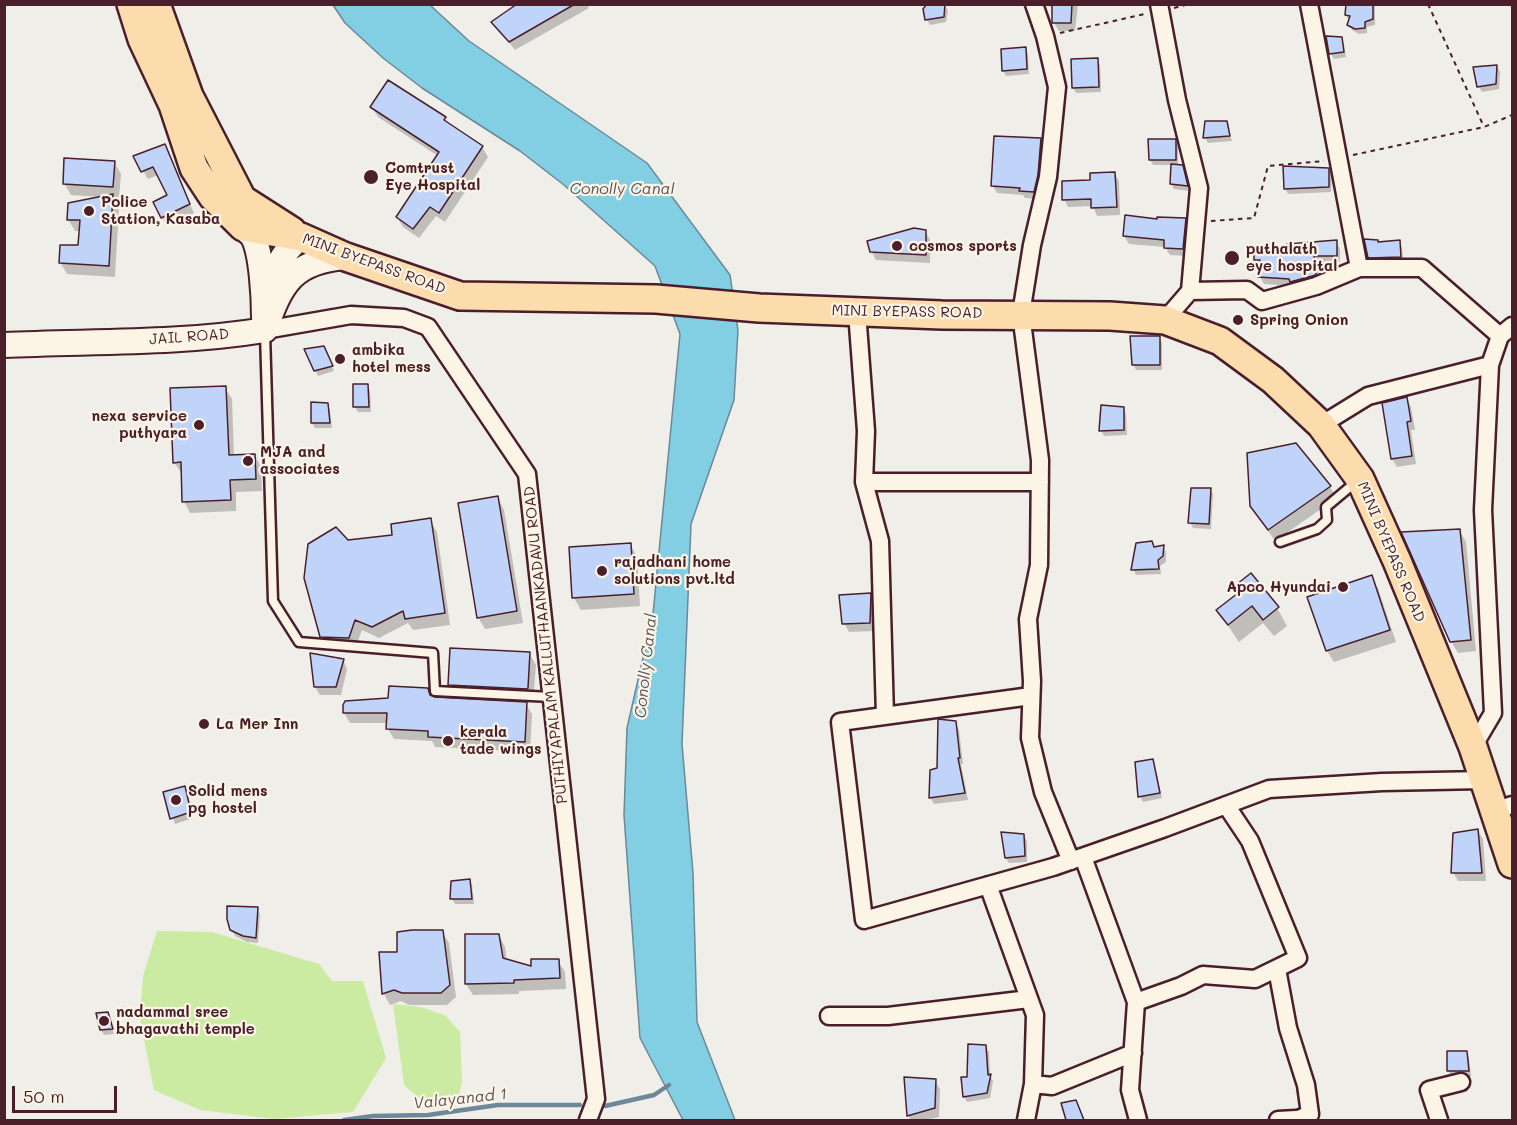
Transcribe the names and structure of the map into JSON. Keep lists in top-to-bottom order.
{
  "streets": {
    "main road": ["MINI BYEPASS ROAD"],
    "street": ["JAIL ROAD", "PUTHIYAPALAM KALLUTHAANKADAVU ROAD"]
  },
  "crossings": [
    ["JAIL ROAD", "PUTHIYAPALAM KALLUTHAANKADAVU ROAD"]
  ],
  "water": ["Conolly Canal", "Valayanad 1"],
  "places": [
    "Comtrust Eye Hospital",
    "Police Station, Kasaba",
    "cosmos sports",
    "puthalath eye hospital",
    "Spring Onion",
    "ambika hotel mess",
    "nexa service puthyara",
    "MJA and associates",
    "rajadhani home solutions pvt.ltd",
    "Apco Hyundai",
    "La Mer Inn",
    "kerala tade wings",
    "Solid mens pg hostel",
    "nadammal sree bhagavathi temple"
  ],
  "scale_bar": "50 m"
}
